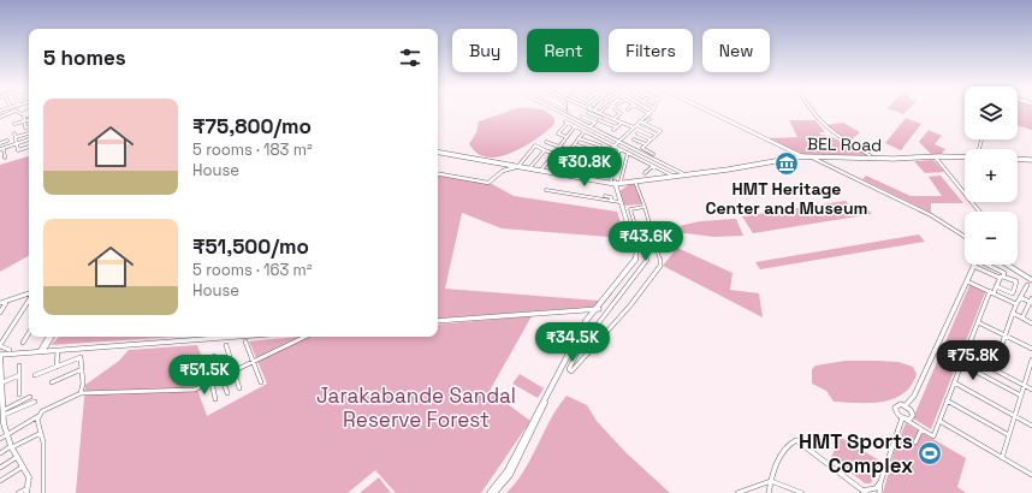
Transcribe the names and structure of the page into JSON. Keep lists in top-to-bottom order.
{
  "streets": {
    "main road": ["BEL Road"]
  },
  "parks": ["Jarakabande Sandal Reserve Forest"],
  "places": {
    "museum": ["HMT Heritage Center and Museum"],
    "sports": ["HMT Sports Complex"]
  },
  "page": {
    "chip": [
      "Buy",
      "Rent",
      "Filters",
      "New"
    ],
    "heading": "5 homes",
    "map_buttons": ["+", "−"],
    "list": [
      {
        "name": "₹75,800/mo",
        "note": "5 rooms · 183 m² · House"
      },
      {
        "name": "₹51,500/mo",
        "note": "5 rooms · 163 m² · House"
      }
    ],
    "price": [
      "₹30.8K",
      "₹43.6K",
      "₹34.5K",
      "₹75.8K",
      "₹51.5K"
    ]
  }
}
